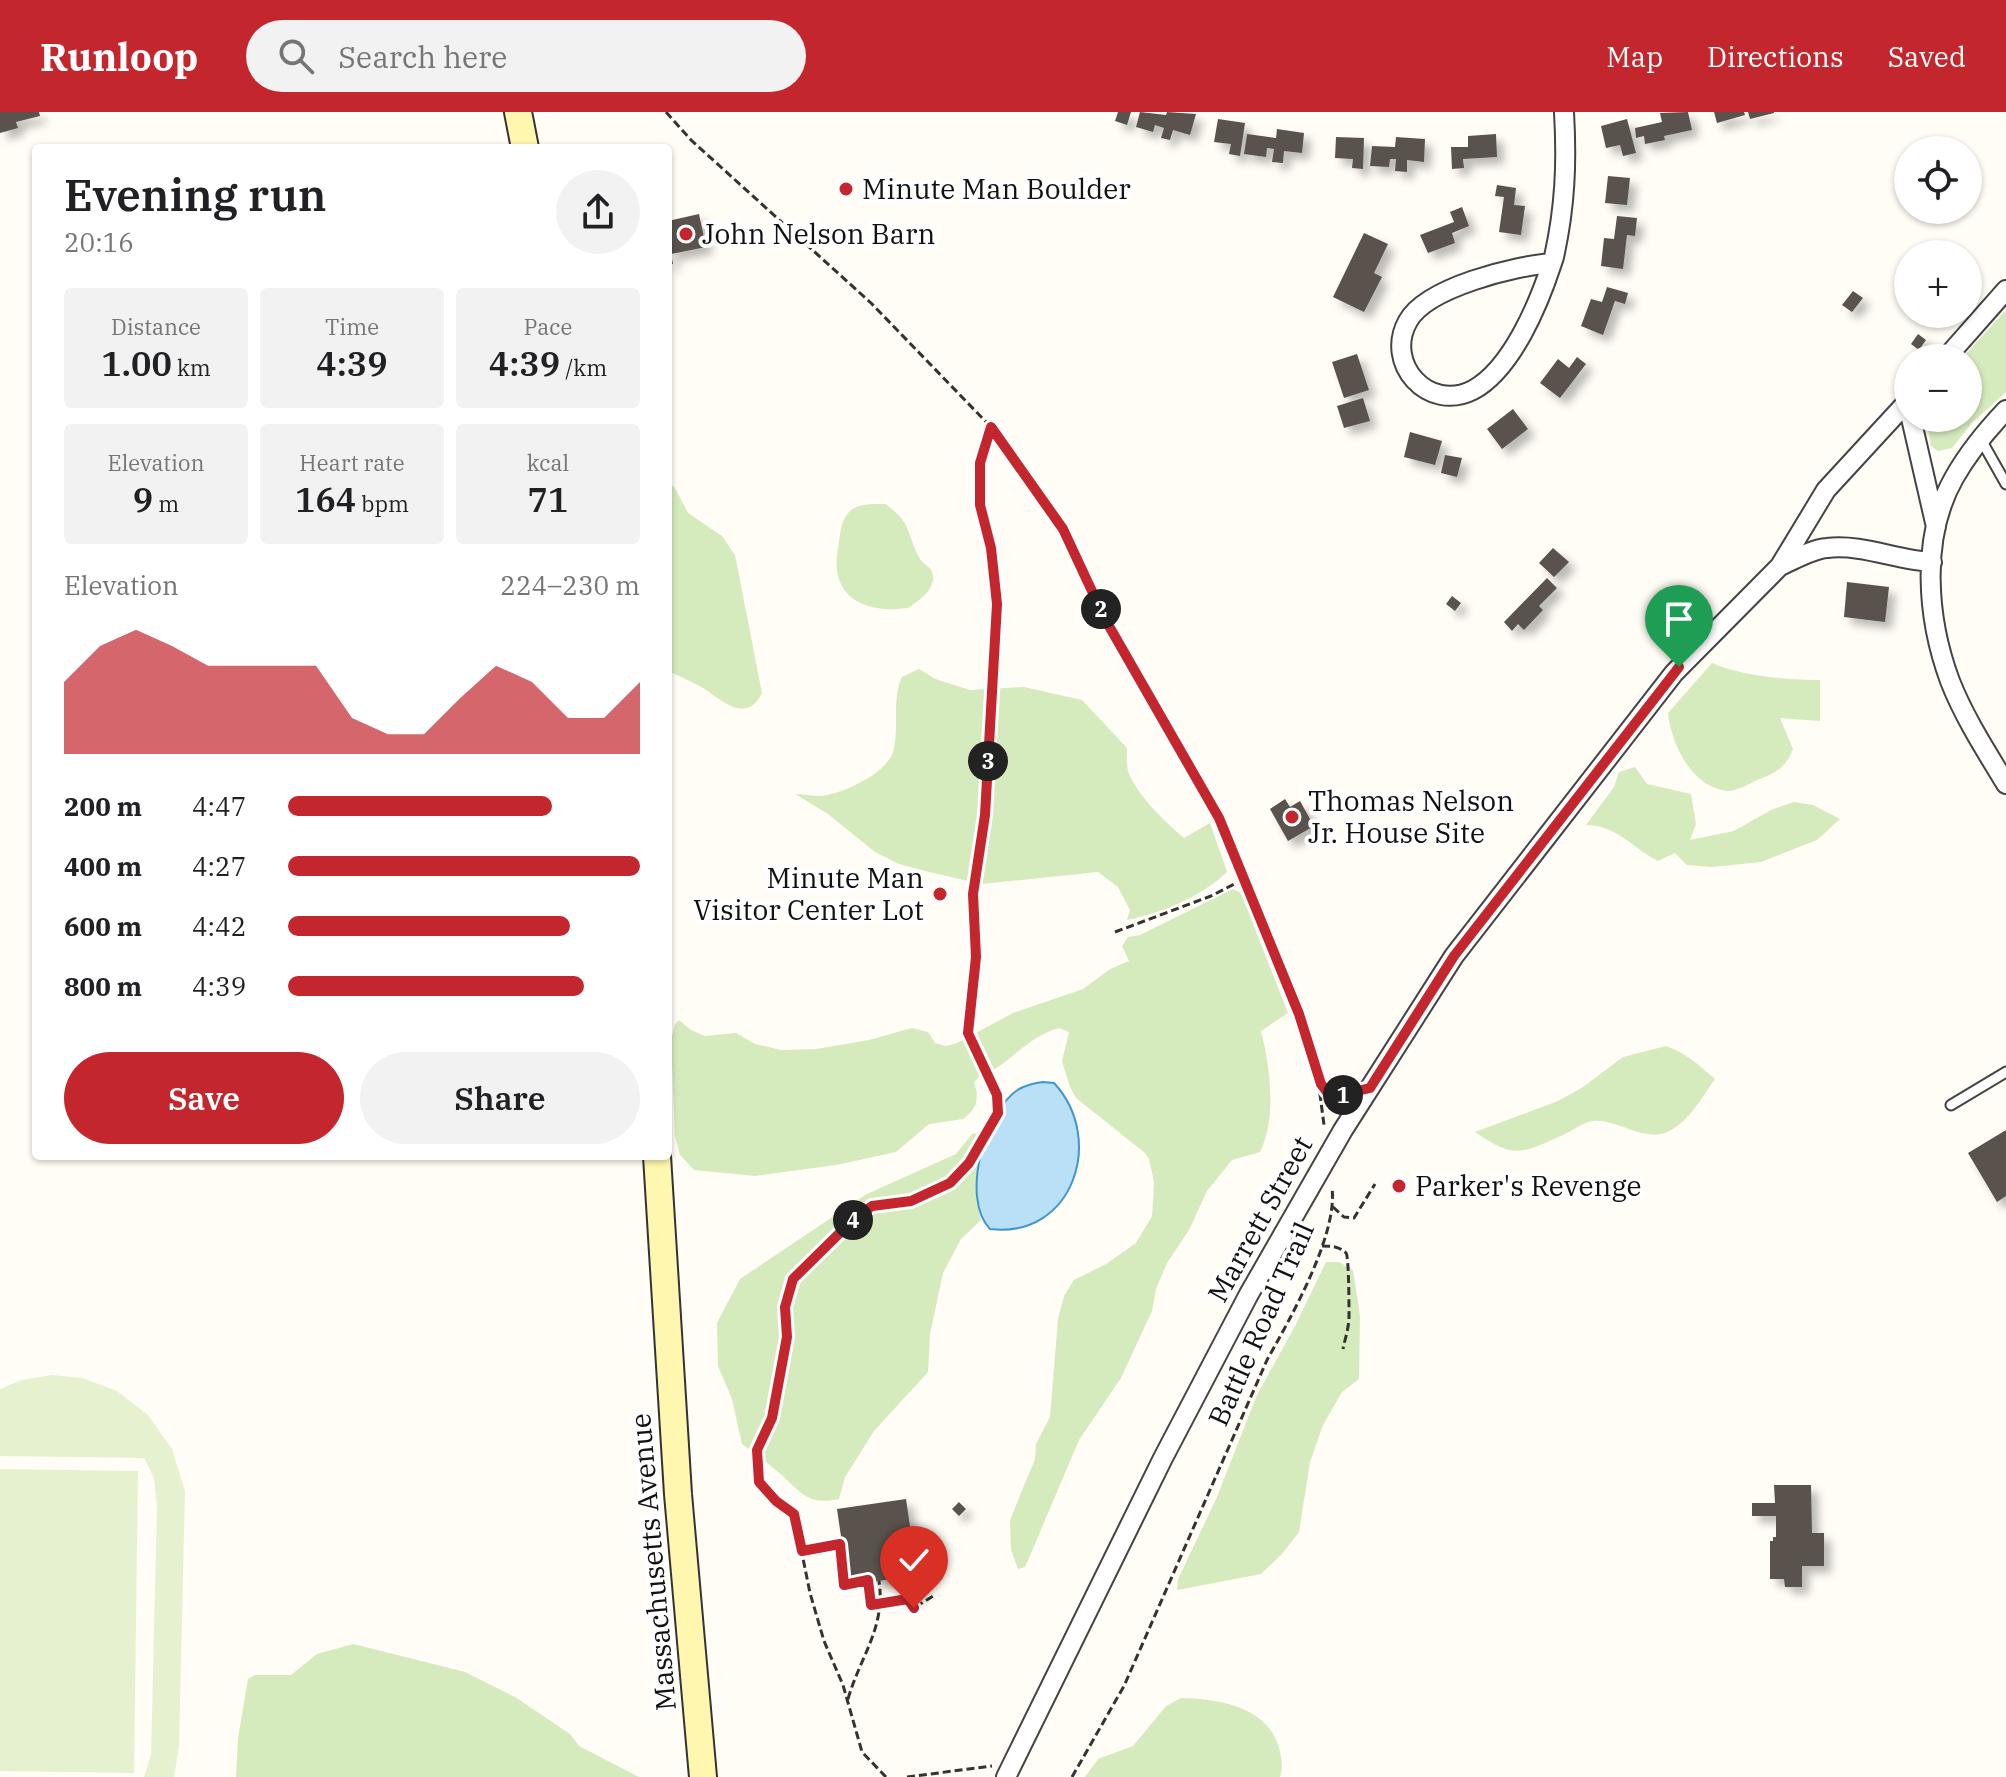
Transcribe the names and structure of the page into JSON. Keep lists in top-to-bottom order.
{
  "streets": {
    "main road": ["Massachusetts Avenue"],
    "street": ["Marrett Street"],
    "path": ["Battle Road Trail"]
  },
  "crossings": [
    ["Marrett Street", "Battle Road Trail"]
  ],
  "places": [
    "Minute Man Boulder",
    "John Nelson Barn",
    "Thomas Nelson Jr. House Site",
    "Minute Man Visitor Center Lot",
    "Parker's Revenge"
  ],
  "page": {
    "header": "Runloop",
    "search": "Search here",
    "nav": ["Map", "Directions", "Saved"],
    "map_buttons": ["+", "−"],
    "heading": ["Evening run", "20:16"],
    "stats": [
      ["Distance", "1.00 km"],
      ["Time", "4:39"],
      ["Pace", "4:39 /km"],
      ["Elevation", "9 m"],
      ["Heart rate", "164 bpm"],
      ["kcal", "71"]
    ],
    "chart": ["Elevation", "224–230 m"],
    "pins": [
      "2",
      "3",
      "1",
      "4"
    ],
    "list": [
      {
        "name": "200 m",
        "note": "4:47"
      },
      {
        "name": "400 m",
        "note": "4:27"
      },
      {
        "name": "600 m",
        "note": "4:42"
      },
      {
        "name": "800 m",
        "note": "4:39"
      }
    ],
    "buttons": ["Save", "Share"]
  }
}
